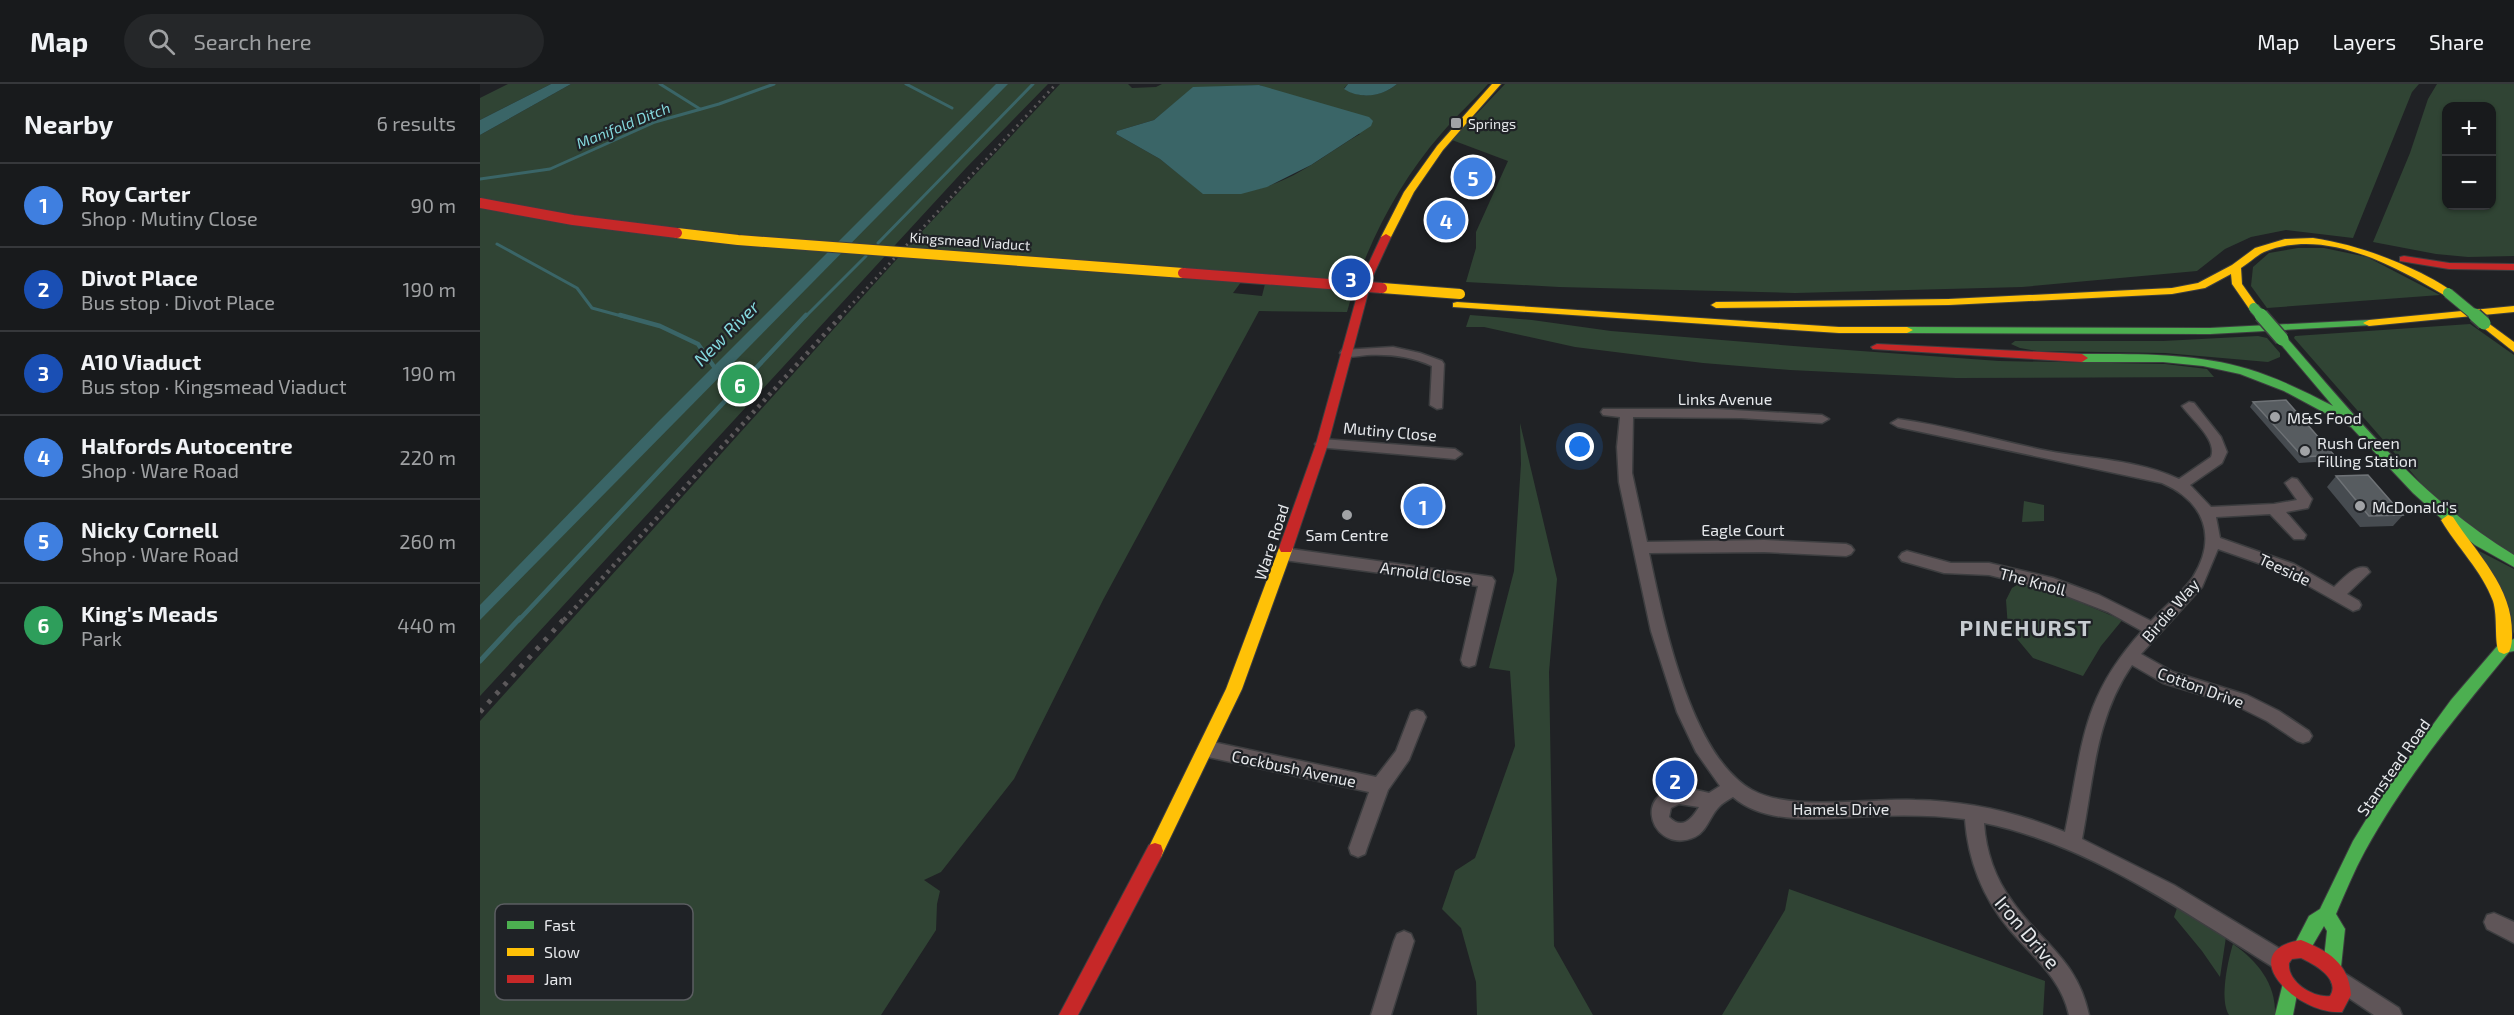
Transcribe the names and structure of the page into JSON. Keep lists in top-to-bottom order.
{
  "streets": {
    "main road": ["Kingsmead Viaduct", "Ware Road", "Stanstead Road"],
    "street": [
      "Links Avenue",
      "Mutiny Close",
      "Eagle Court",
      "Teeside",
      "Arnold Close",
      "The Knoll",
      "Birdie Way",
      "Cotton Drive",
      "Cockbush Avenue",
      "Hamels Drive",
      "Iron Drive"
    ]
  },
  "crossings": [
    ["Links Avenue", "Hamels Drive"],
    ["Mutiny Close", "Ware Road"],
    ["Eagle Court", "Hamels Drive"],
    ["Ware Road", "Arnold Close"],
    ["Ware Road", "Cockbush Avenue"],
    ["Teeside", "Birdie Way"],
    ["The Knoll", "Birdie Way"],
    ["Birdie Way", "Cotton Drive"],
    ["Birdie Way", "Hamels Drive"],
    ["Stanstead Road", "Hamels Drive"],
    ["Hamels Drive", "Iron Drive"]
  ],
  "districts": ["PINEHURST"],
  "water": ["Manifold Ditch", "New River"],
  "places": {
    "transit": ["Springs"],
    "other": [
      "M&S Food",
      "Rush Green Filling Station",
      "McDonald's",
      "Sam Centre"
    ]
  },
  "legend": ["Fast", "Slow", "Jam"],
  "page": {
    "header": "Map",
    "search": "Search here",
    "nav": ["Map", "Layers", "Share"],
    "heading": ["Nearby", "6 results"],
    "map_buttons": ["+", "−"],
    "pins": [
      "5",
      "4",
      "3",
      "6",
      "1",
      "2"
    ],
    "list": [
      {
        "mark": "1",
        "name": "Roy Carter",
        "note": "Shop · Mutiny Close",
        "value": "90 m"
      },
      {
        "mark": "2",
        "name": "Divot Place",
        "note": "Bus stop · Divot Place",
        "value": "190 m"
      },
      {
        "mark": "3",
        "name": "A10 Viaduct",
        "note": "Bus stop · Kingsmead Viaduct",
        "value": "190 m"
      },
      {
        "mark": "4",
        "name": "Halfords Autocentre",
        "note": "Shop · Ware Road",
        "value": "220 m"
      },
      {
        "mark": "5",
        "name": "Nicky Cornell",
        "note": "Shop · Ware Road",
        "value": "260 m"
      },
      {
        "mark": "6",
        "name": "King's Meads",
        "note": "Park",
        "value": "440 m"
      }
    ]
  }
}
